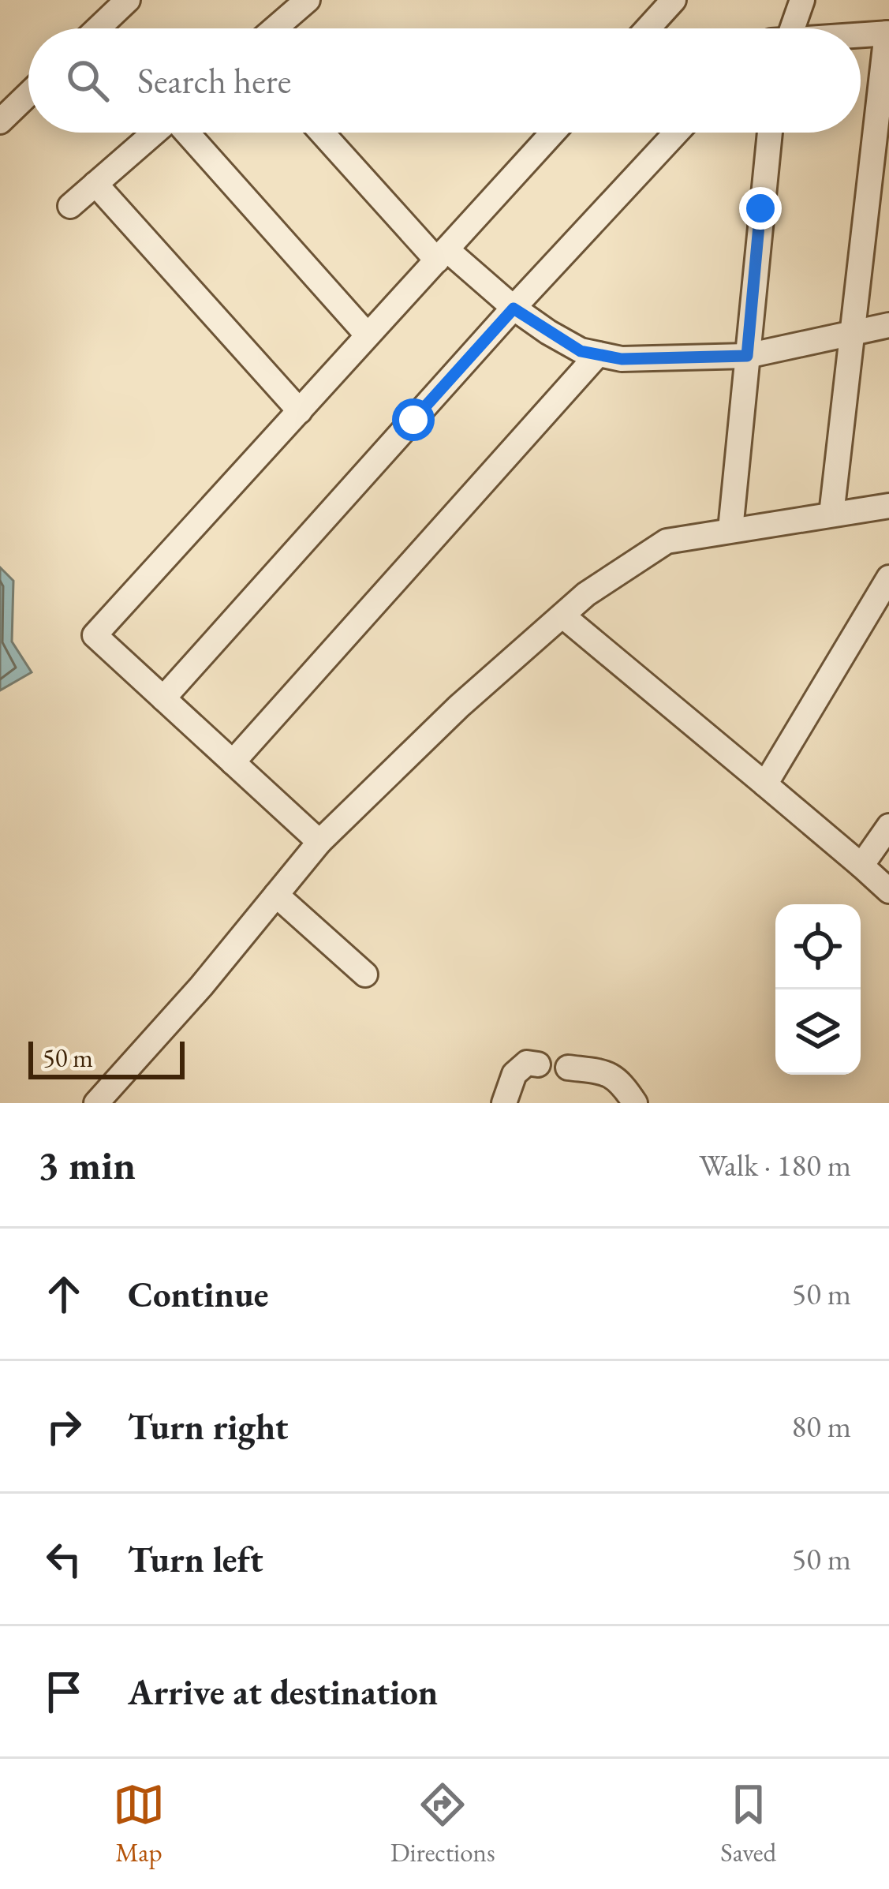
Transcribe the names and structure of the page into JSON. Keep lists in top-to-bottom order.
{
  "scale_bar": "50 m",
  "page": {
    "search": "Search here",
    "scale": "50 m",
    "heading": ["3 min", "Walk · 180 m"],
    "list": [
      ["Continue", "50 m"],
      ["Turn right", "80 m"],
      ["Turn left", "50 m"],
      "Arrive at destination"
    ],
    "nav": ["Map", "Directions", "Saved"]
  }
}
